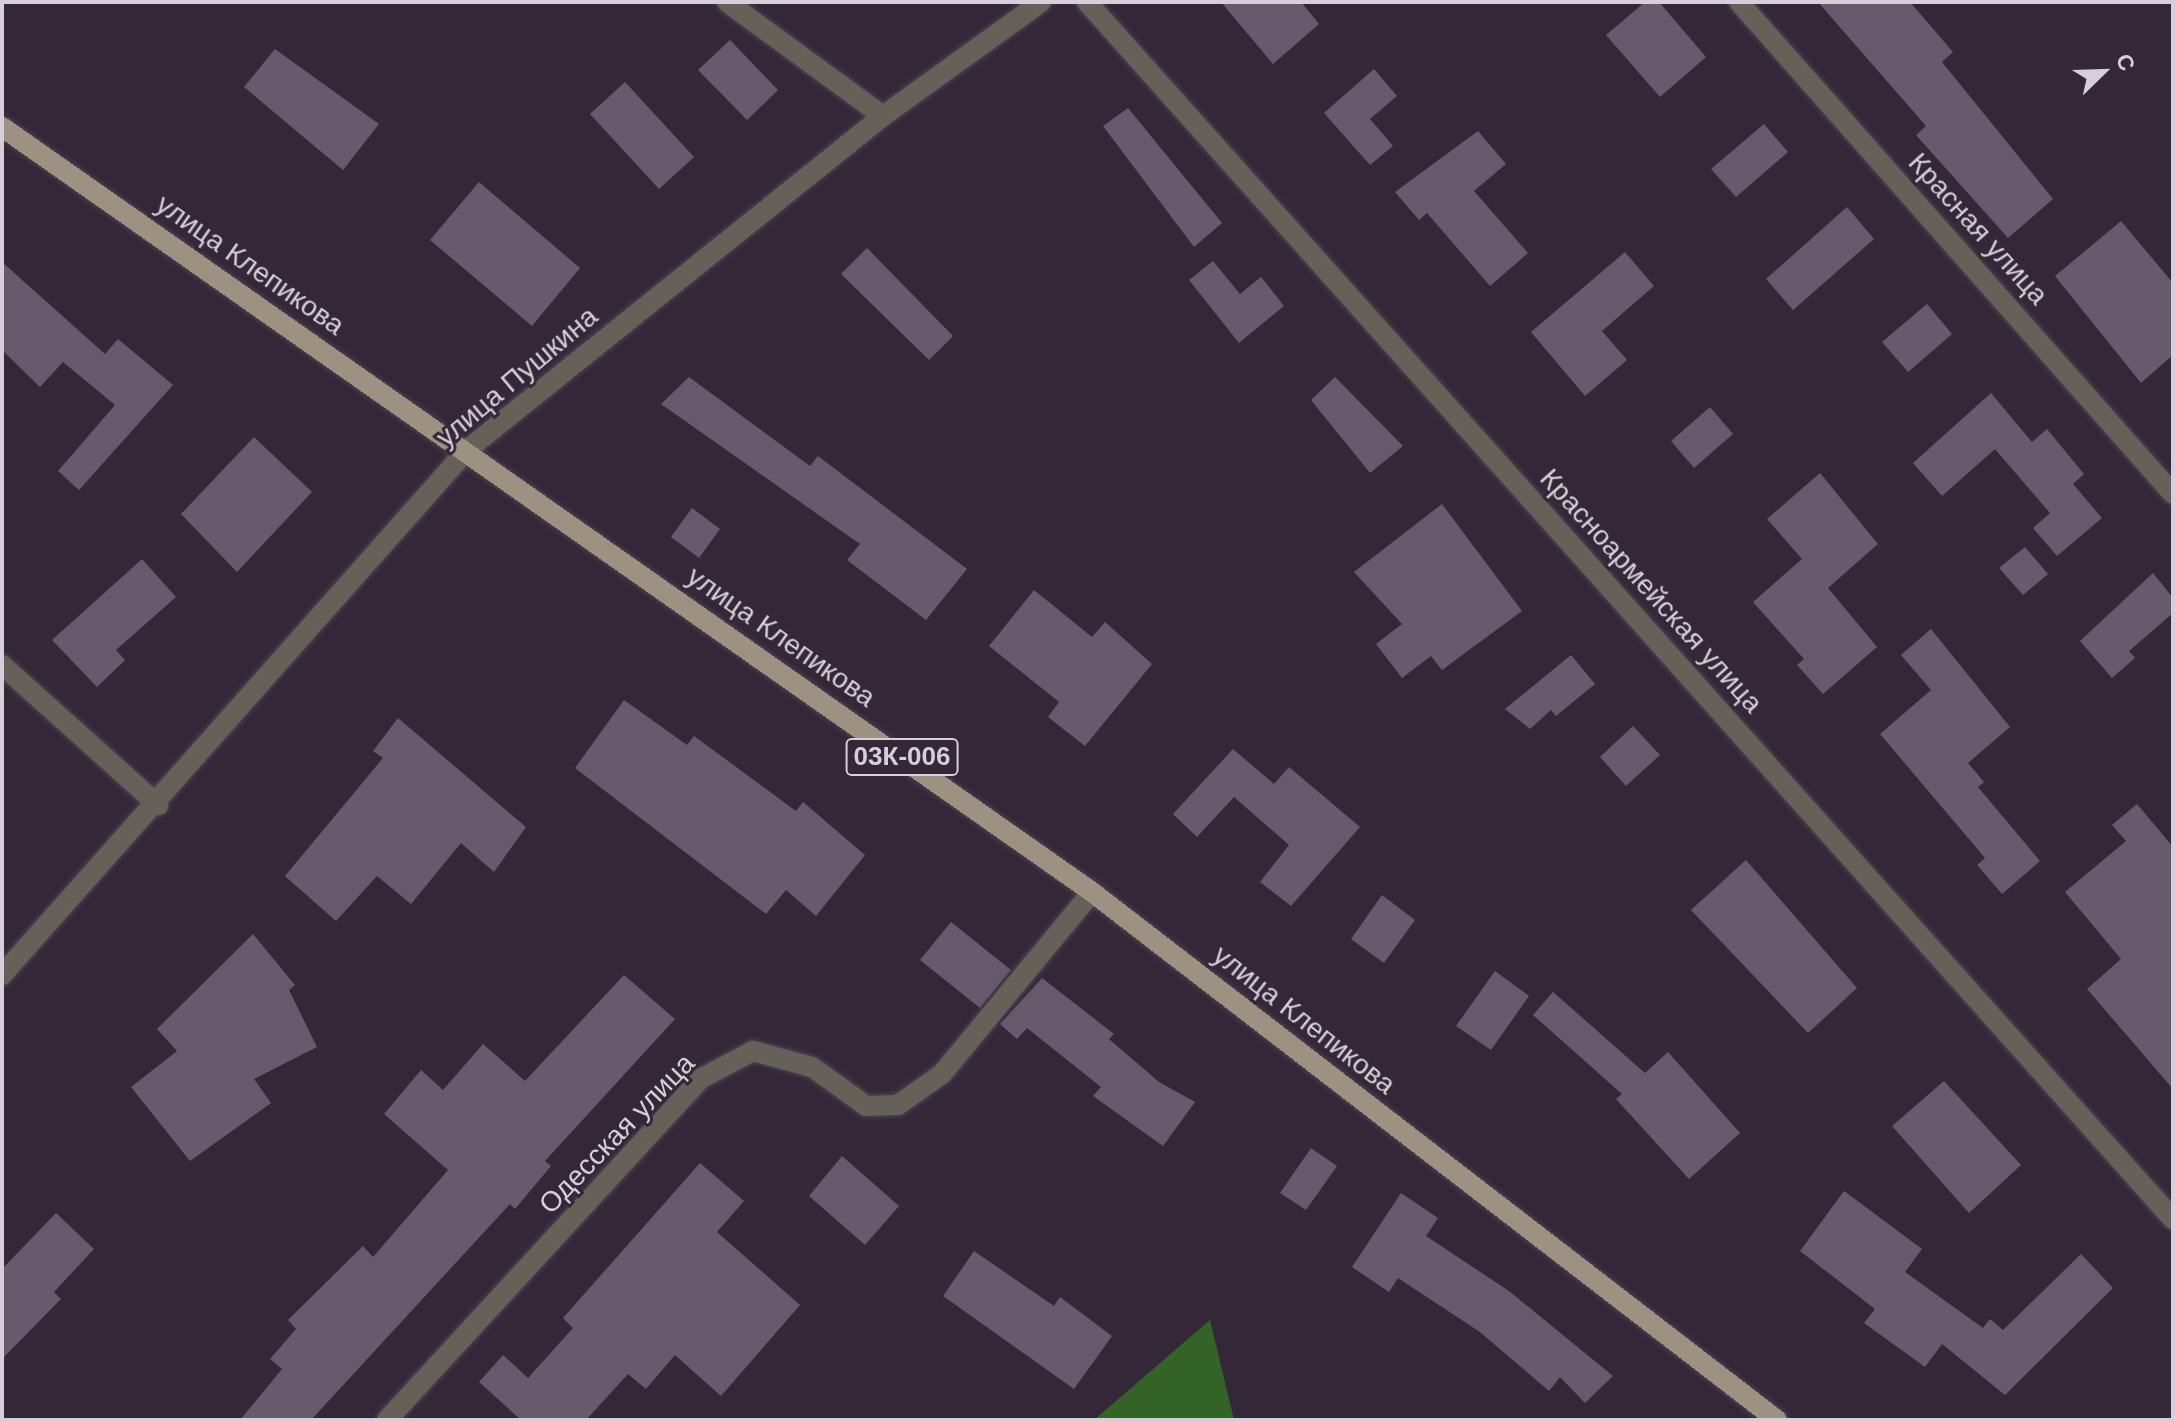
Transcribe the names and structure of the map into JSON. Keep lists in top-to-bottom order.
{
  "streets": {
    "main road": ["улица Клепикова", "03К-006"],
    "street": [
      "Красная улица",
      "улица Пушкина",
      "Красноармейская улица",
      "Одесская улица"
    ]
  },
  "crossings": [
    ["улица Клепикова", "улица Пушкина"],
    ["улица Клепикова", "Одесская улица"]
  ],
  "north": "top right"
}
